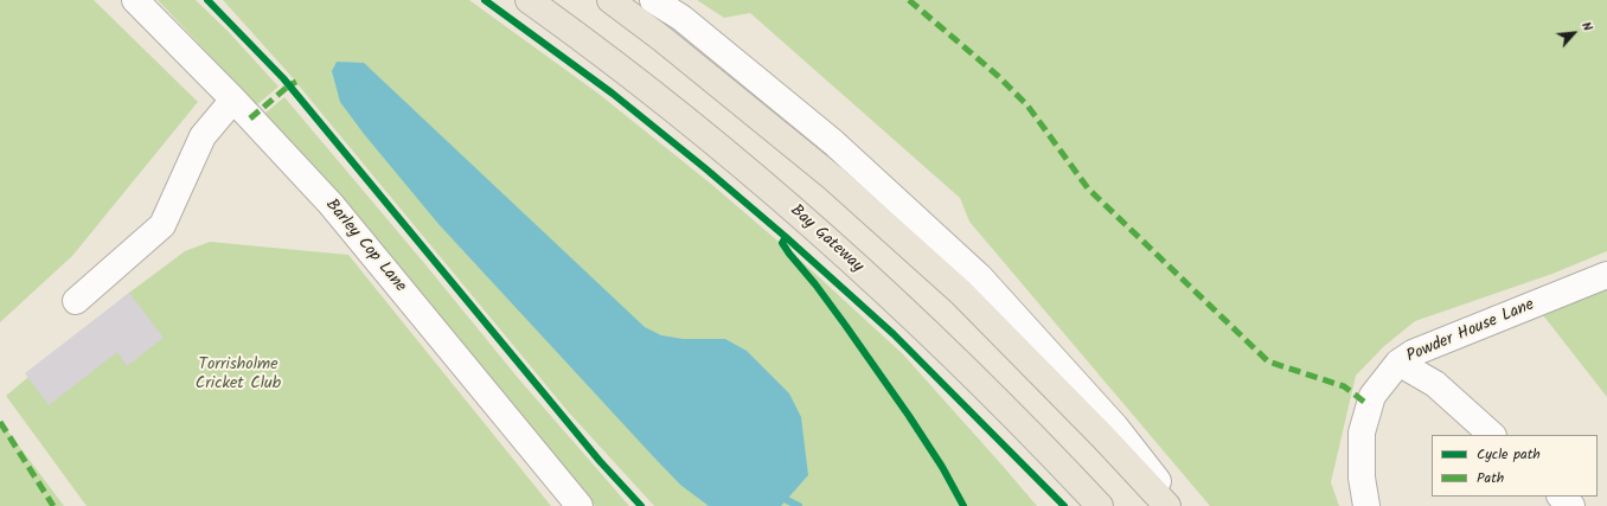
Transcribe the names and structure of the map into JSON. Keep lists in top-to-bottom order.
{
  "streets": {
    "highway": ["Bay Gateway"],
    "street": ["Barley Cop Lane", "Powder House Lane"]
  },
  "parks": ["Torrisholme Cricket Club"],
  "legend": ["Cycle path", "Path"],
  "north": "top right"
}
